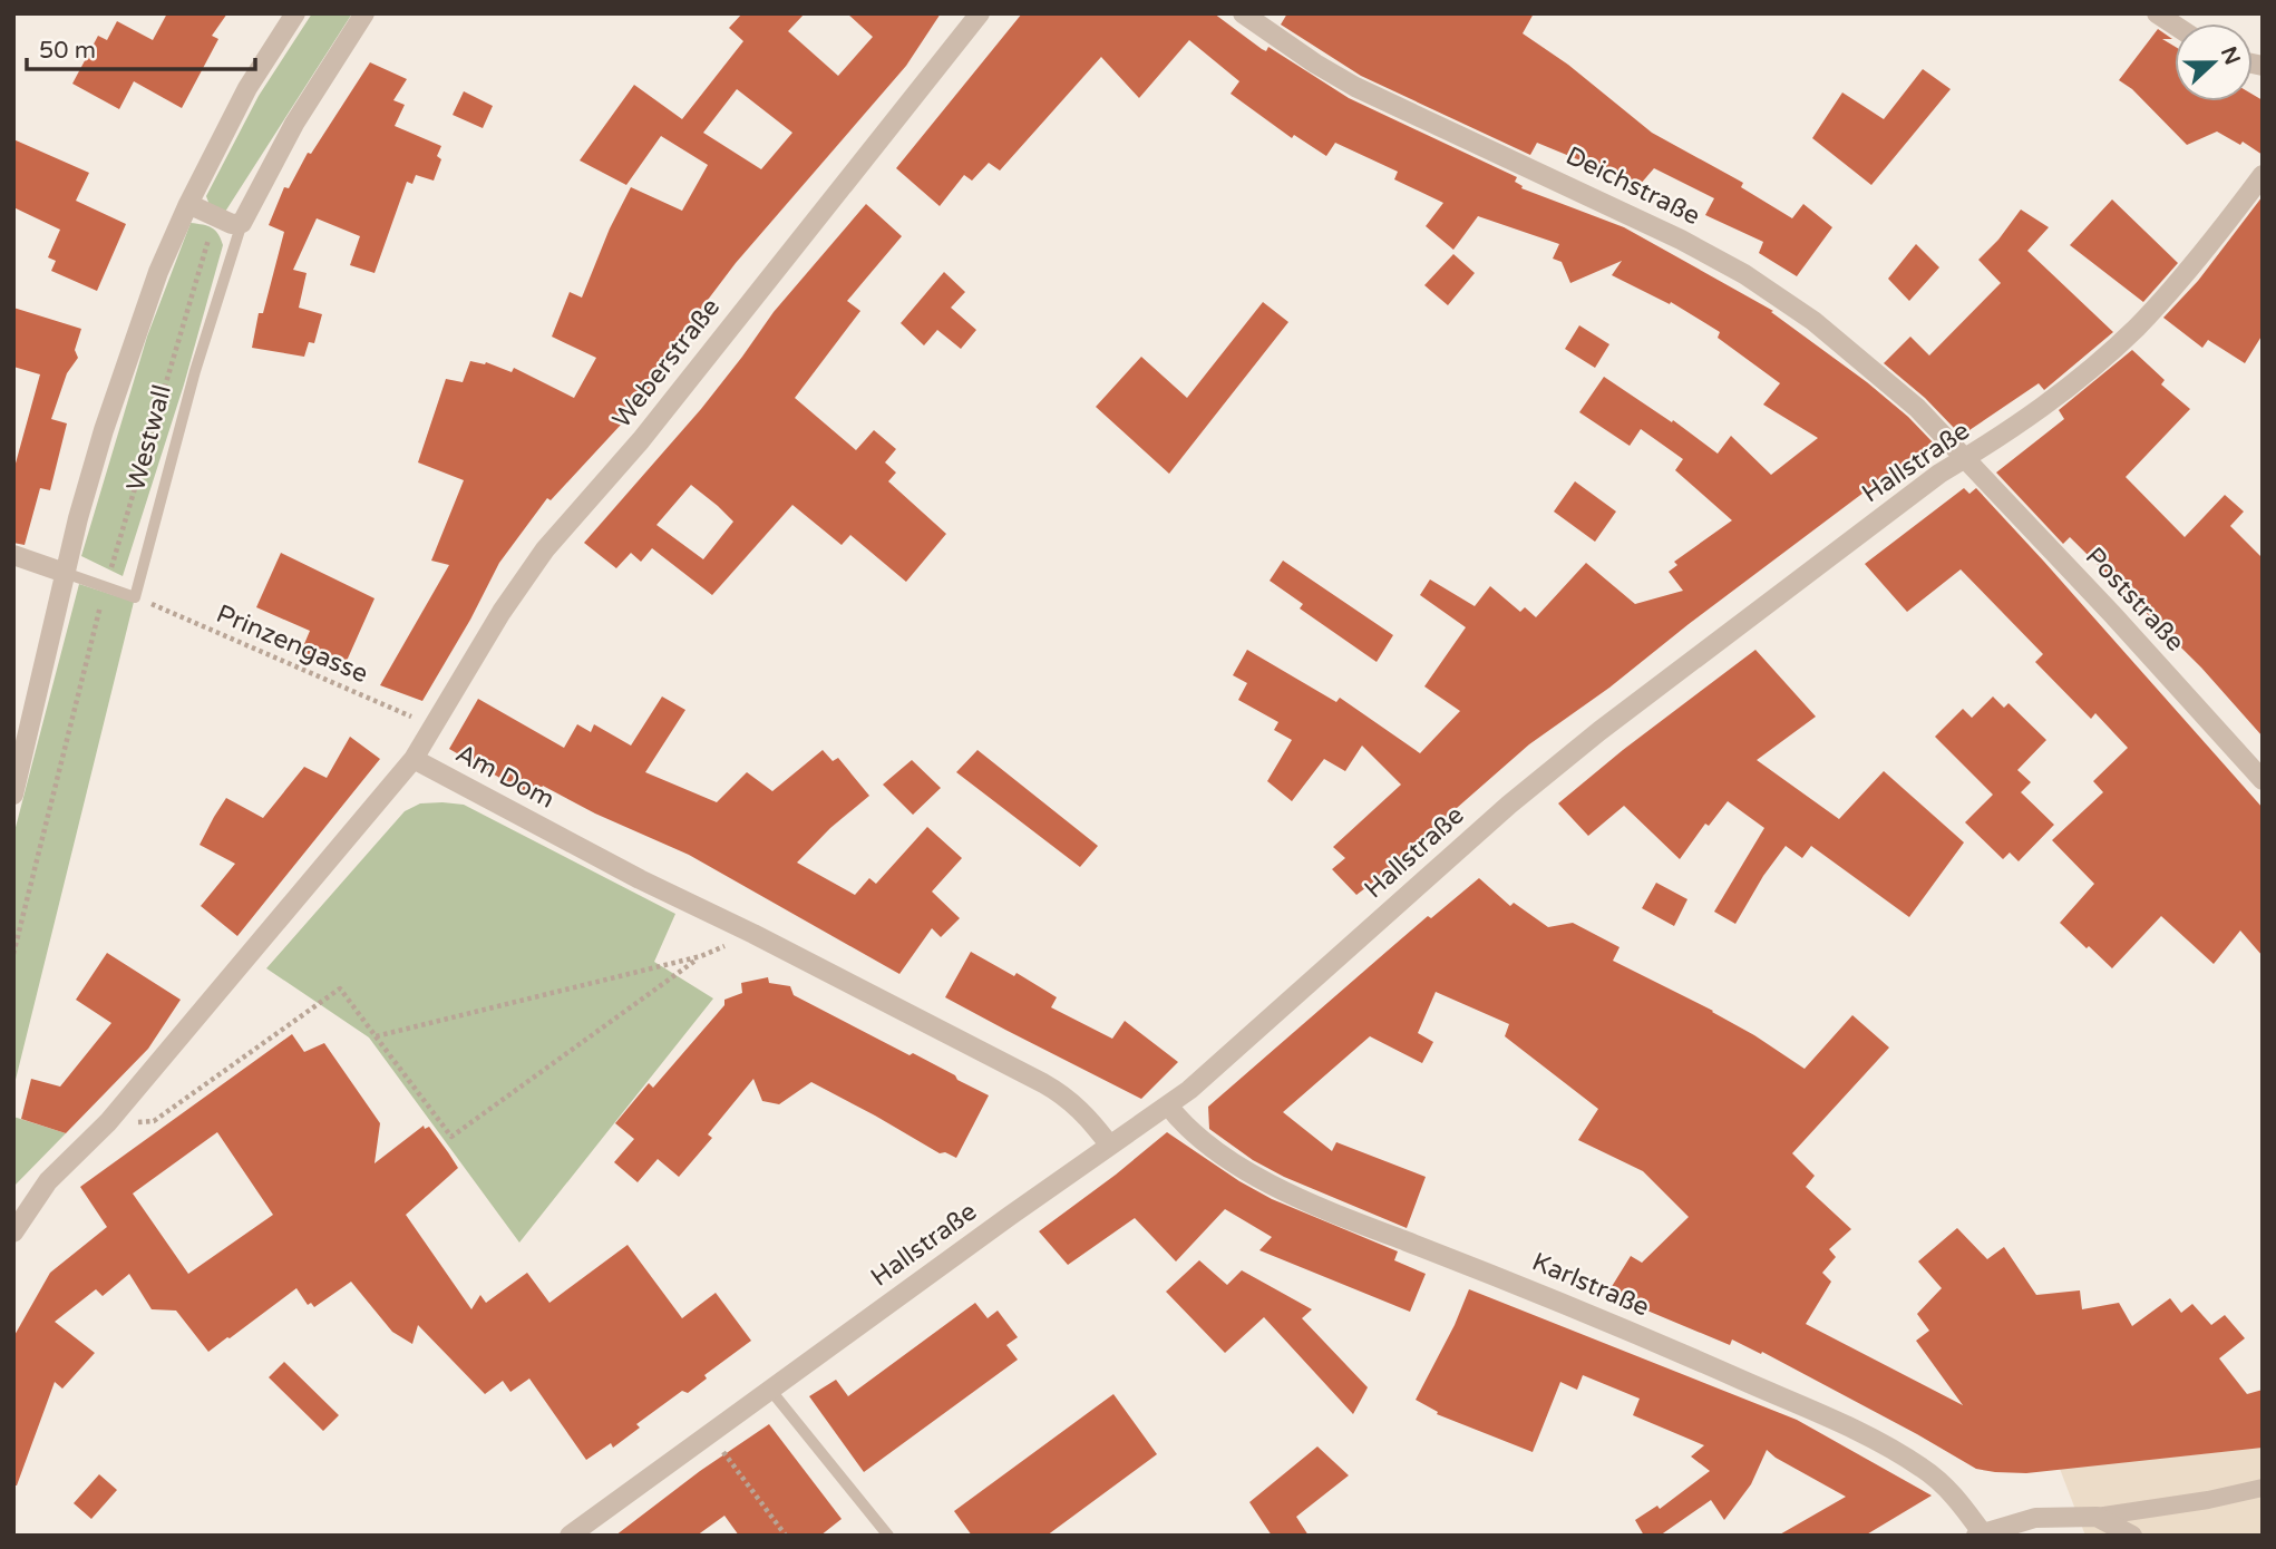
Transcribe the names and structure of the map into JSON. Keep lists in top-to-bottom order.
{
  "streets": {
    "street": [
      "Deichstraße",
      "Weberstraße",
      "Westwall",
      "Hallstraße",
      "Poststraße",
      "Am Dom",
      "Karlstraße"
    ],
    "path": ["Prinzengasse"]
  },
  "crossings": [
    ["Deichstraße", "Hallstraße"],
    ["Deichstraße", "Poststraße"],
    ["Weberstraße", "Prinzengasse"],
    ["Weberstraße", "Am Dom"],
    ["Westwall", "Prinzengasse"],
    ["Hallstraße", "Poststraße"],
    ["Hallstraße", "Am Dom"],
    ["Hallstraße", "Karlstraße"]
  ],
  "scale_bar": "50 m",
  "north": "right"
}
